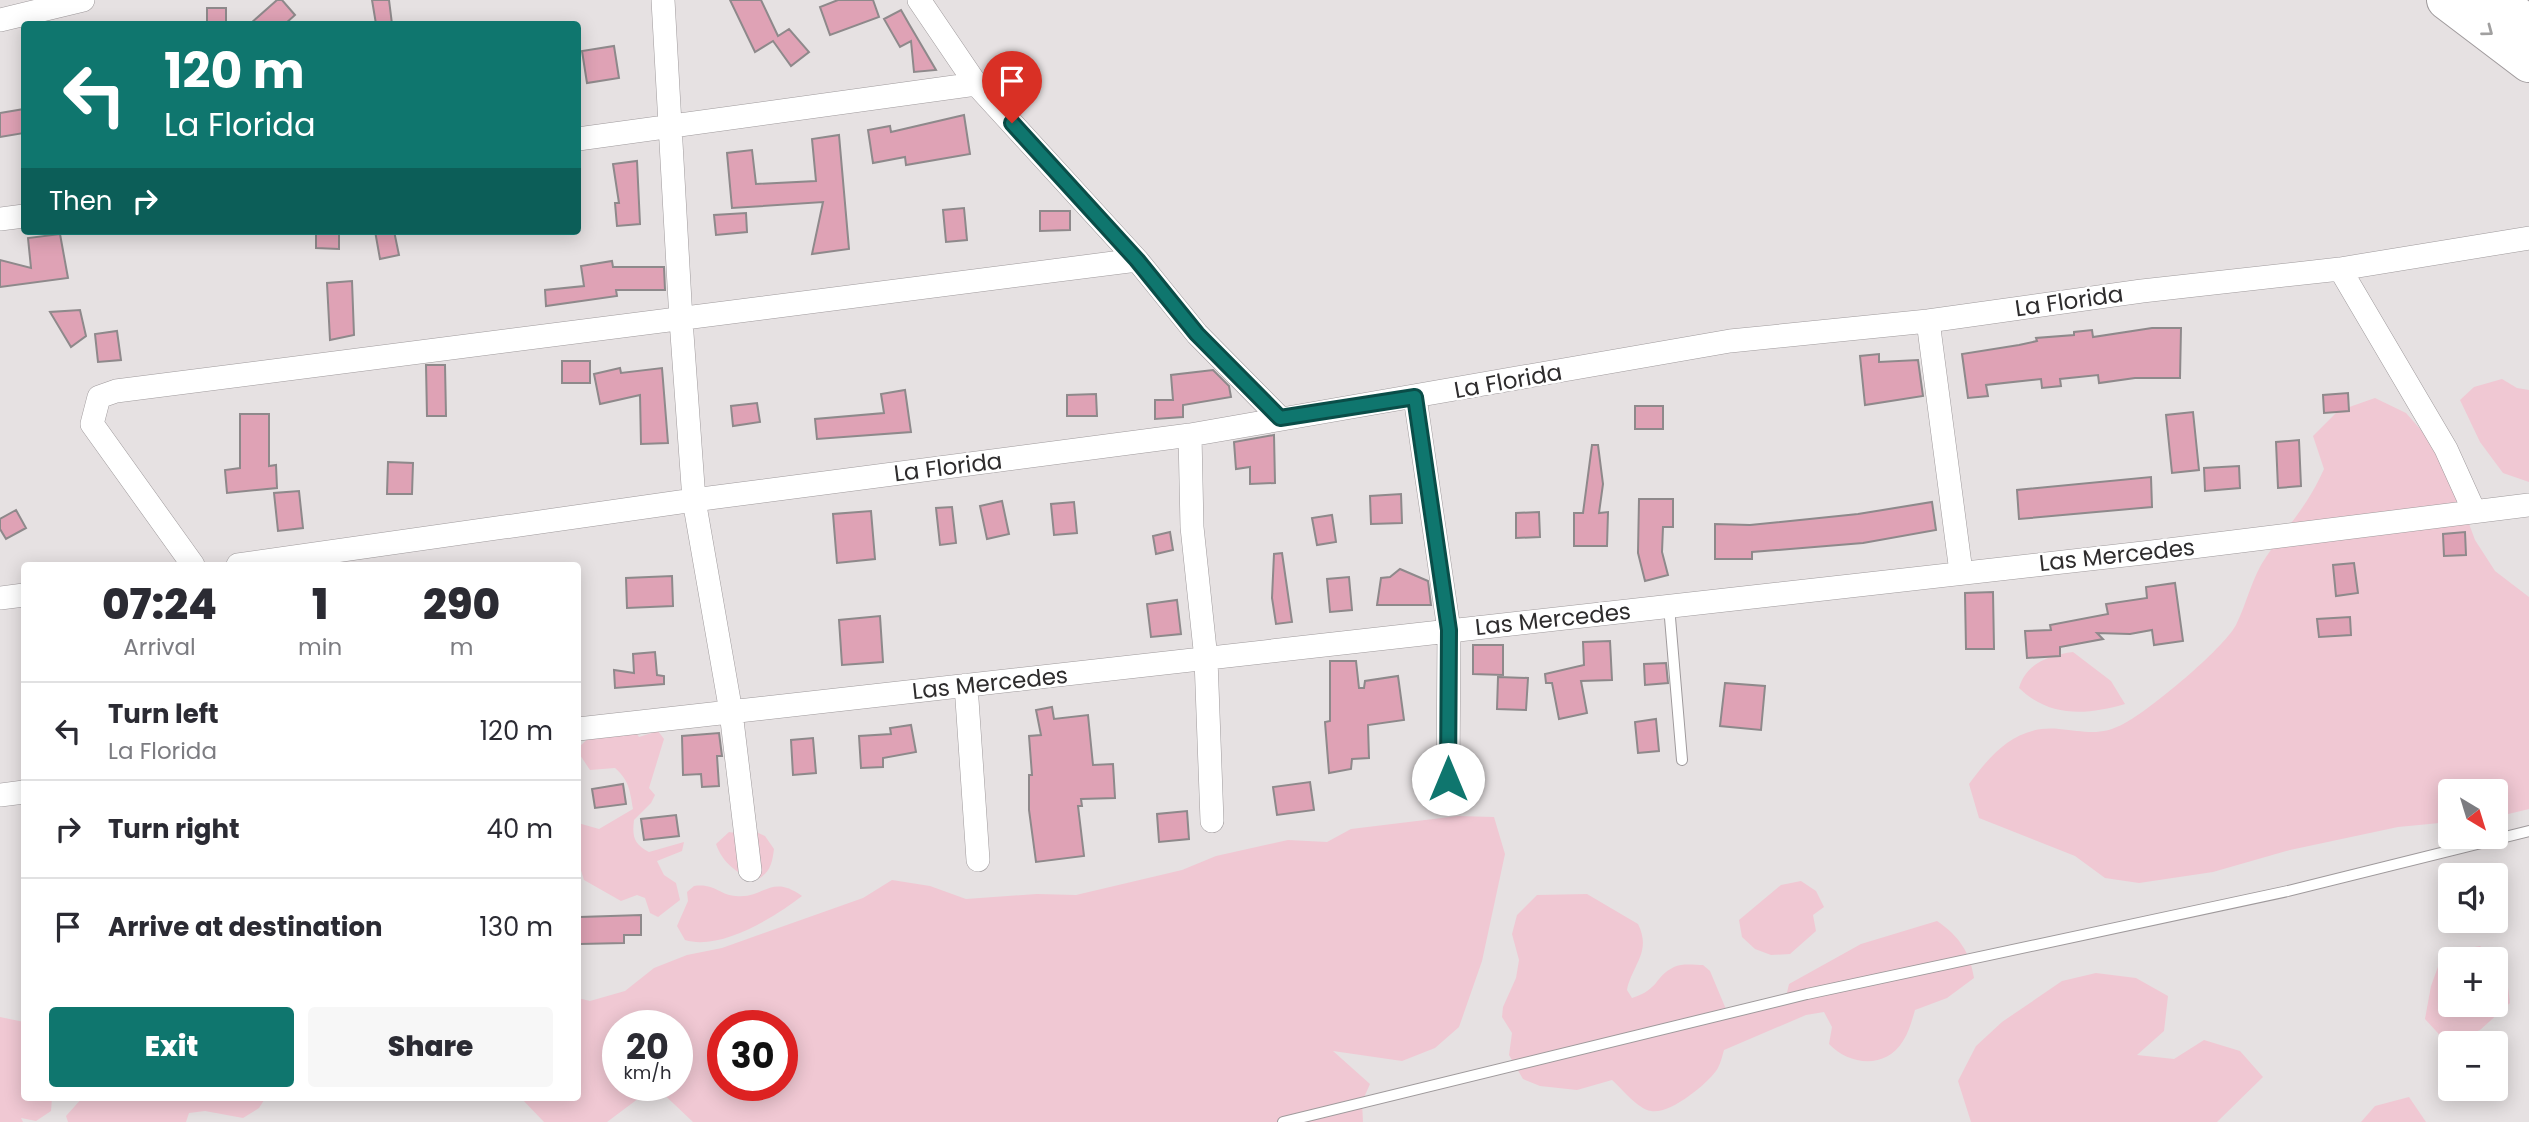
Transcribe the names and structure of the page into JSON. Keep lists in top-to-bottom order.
{
  "streets": {
    "street": ["La Florida", "Las Mercedes"]
  },
  "north": "bottom right",
  "page": {
    "turn": ["120 m", "La Florida"],
    "then": "Then",
    "eta": [
      "07:24",
      "Arrival",
      "1",
      "min",
      "290",
      "m"
    ],
    "list": [
      {
        "name": "Turn left",
        "note": "La Florida",
        "value": "120 m"
      },
      {
        "name": "Turn right",
        "value": "40 m"
      },
      {
        "name": "Arrive at destination",
        "value": "130 m"
      }
    ],
    "map_buttons": ["+", "−"],
    "buttons": ["Exit", "Share"],
    "speed": "20 km/h",
    "limit": "30"
  }
}
